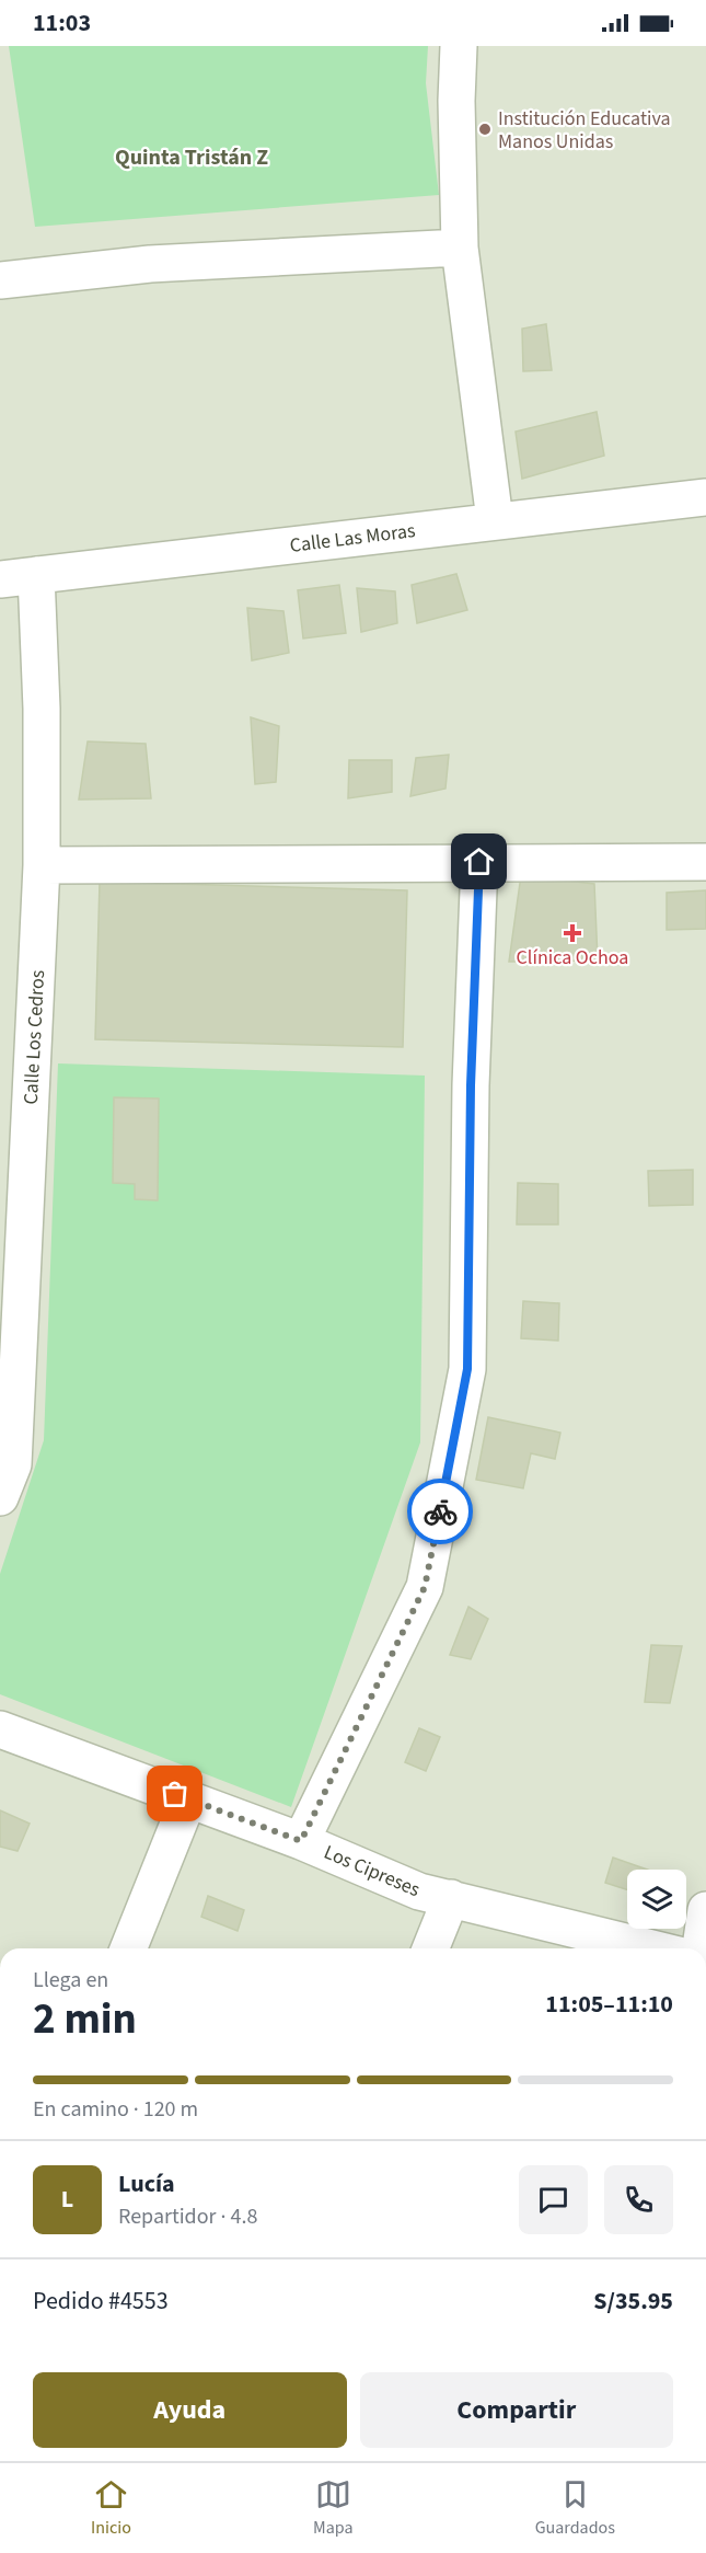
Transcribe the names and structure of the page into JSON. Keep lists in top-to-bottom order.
{
  "streets": {
    "street": ["Calle Las Moras", "Calle Los Cedros", "Los Cipreses"]
  },
  "crossings": [
    ["Calle Las Moras", "Calle Los Cedros"]
  ],
  "districts": ["Quinta Tristán Z"],
  "places": {
    "other": ["Institución Educativa Manos Unidas"],
    "health": ["Clínica Ochoa"]
  },
  "page": {
    "status": "11:03",
    "heading": ["2 min", "Llega en", "11:05–11:10"],
    "panel": [
      "Lucía",
      "Repartidor · 4.8",
      "Pedido #4553",
      "S/35.95"
    ],
    "bar": "En camino · 120 m",
    "round": "L",
    "buttons": ["Ayuda", "Compartir"],
    "tabs": ["Inicio", "Mapa", "Guardados"]
  }
}
